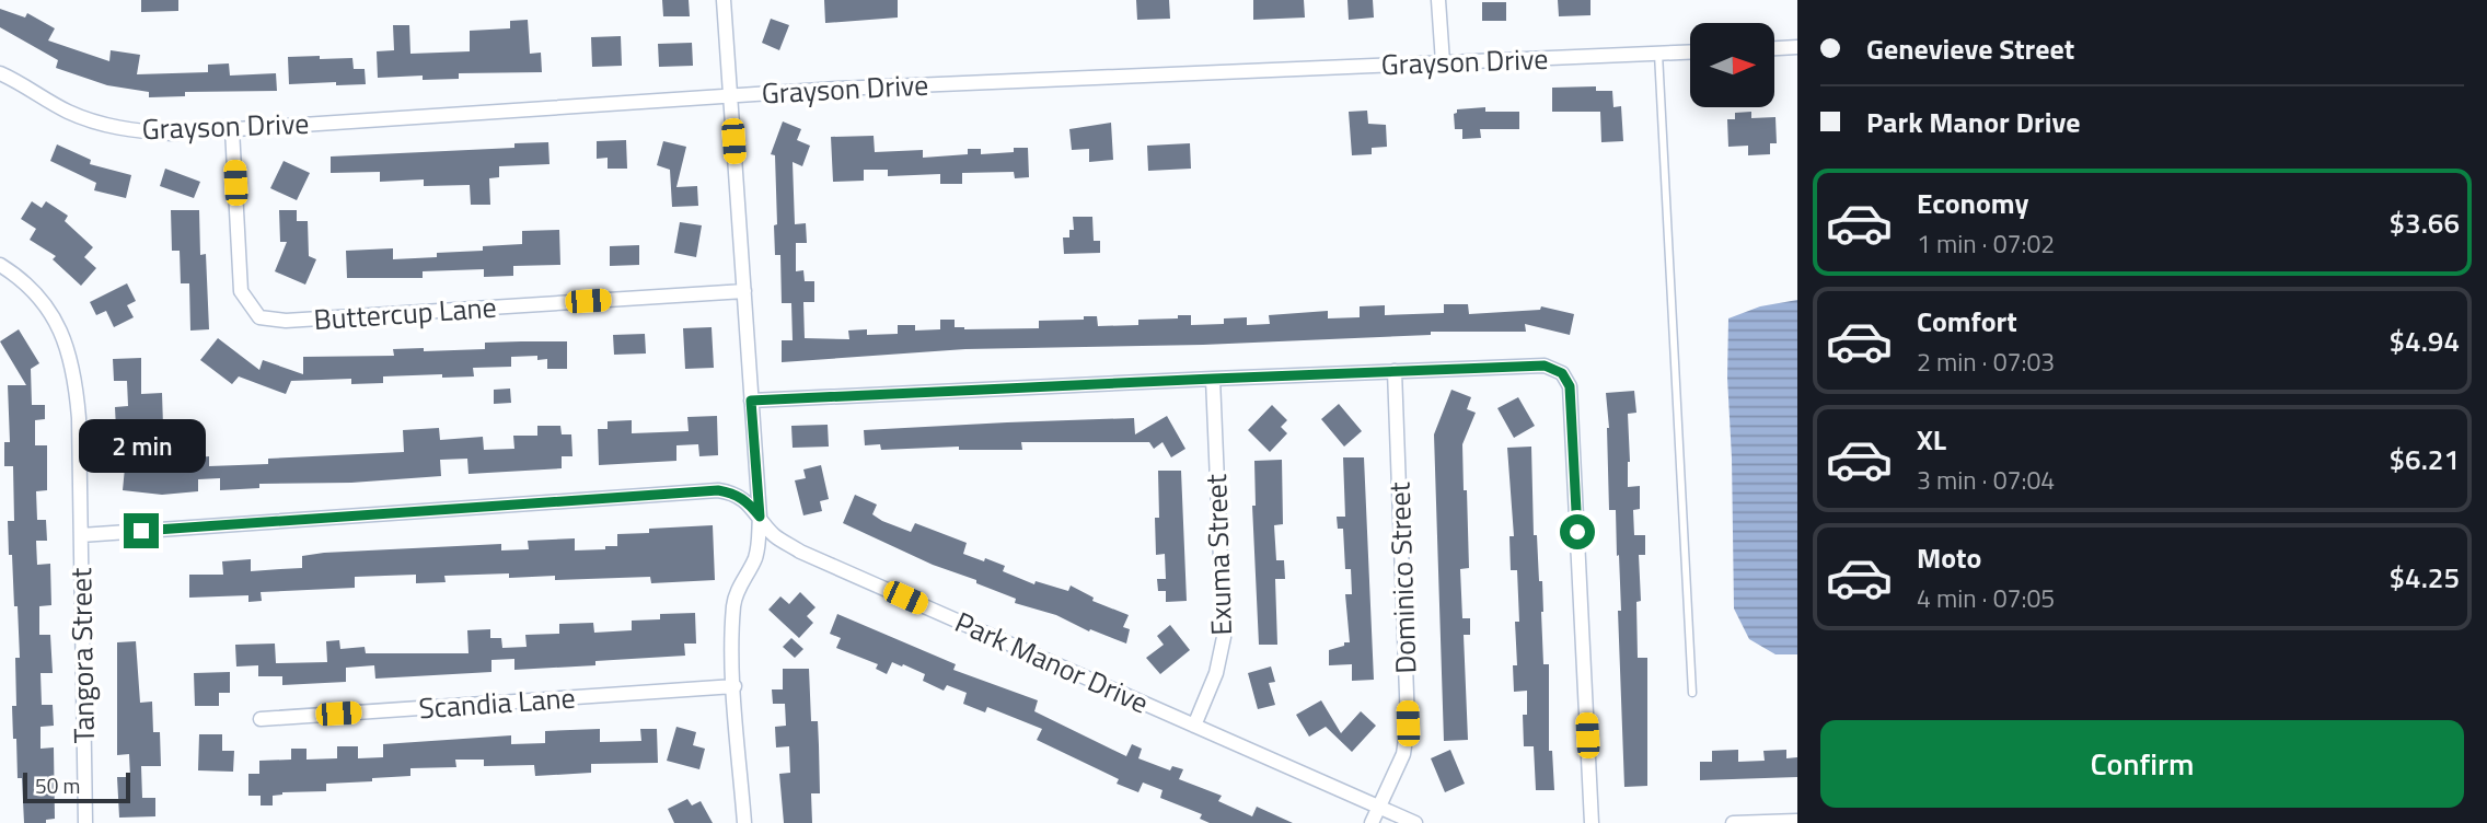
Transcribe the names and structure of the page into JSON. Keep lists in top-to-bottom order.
{
  "streets": {
    "street": [
      "Grayson Drive",
      "Buttercup Lane",
      "Exuma Street",
      "Dominico Street",
      "Tangora Street",
      "Park Manor Drive",
      "Scandia Lane"
    ]
  },
  "crossings": [
    ["Grayson Drive", "Buttercup Lane"],
    ["Exuma Street", "Park Manor Drive"],
    ["Dominico Street", "Park Manor Drive"],
    ["Tangora Street", "Park Manor Drive"]
  ],
  "scale_bar": "50 m",
  "north": "right",
  "page": {
    "banner": ["Genevieve Street", "Park Manor Drive"],
    "list": [
      {
        "name": "Economy",
        "note": "1 min · 07:02",
        "value": "$3.66"
      },
      {
        "name": "Comfort",
        "note": "2 min · 07:03",
        "value": "$4.94"
      },
      {
        "name": "XL",
        "note": "3 min · 07:04",
        "value": "$6.21"
      },
      {
        "name": "Moto",
        "note": "4 min · 07:05",
        "value": "$4.25"
      }
    ],
    "bubble": "2 min",
    "buttons": "Confirm",
    "scale": "50 m"
  }
}
